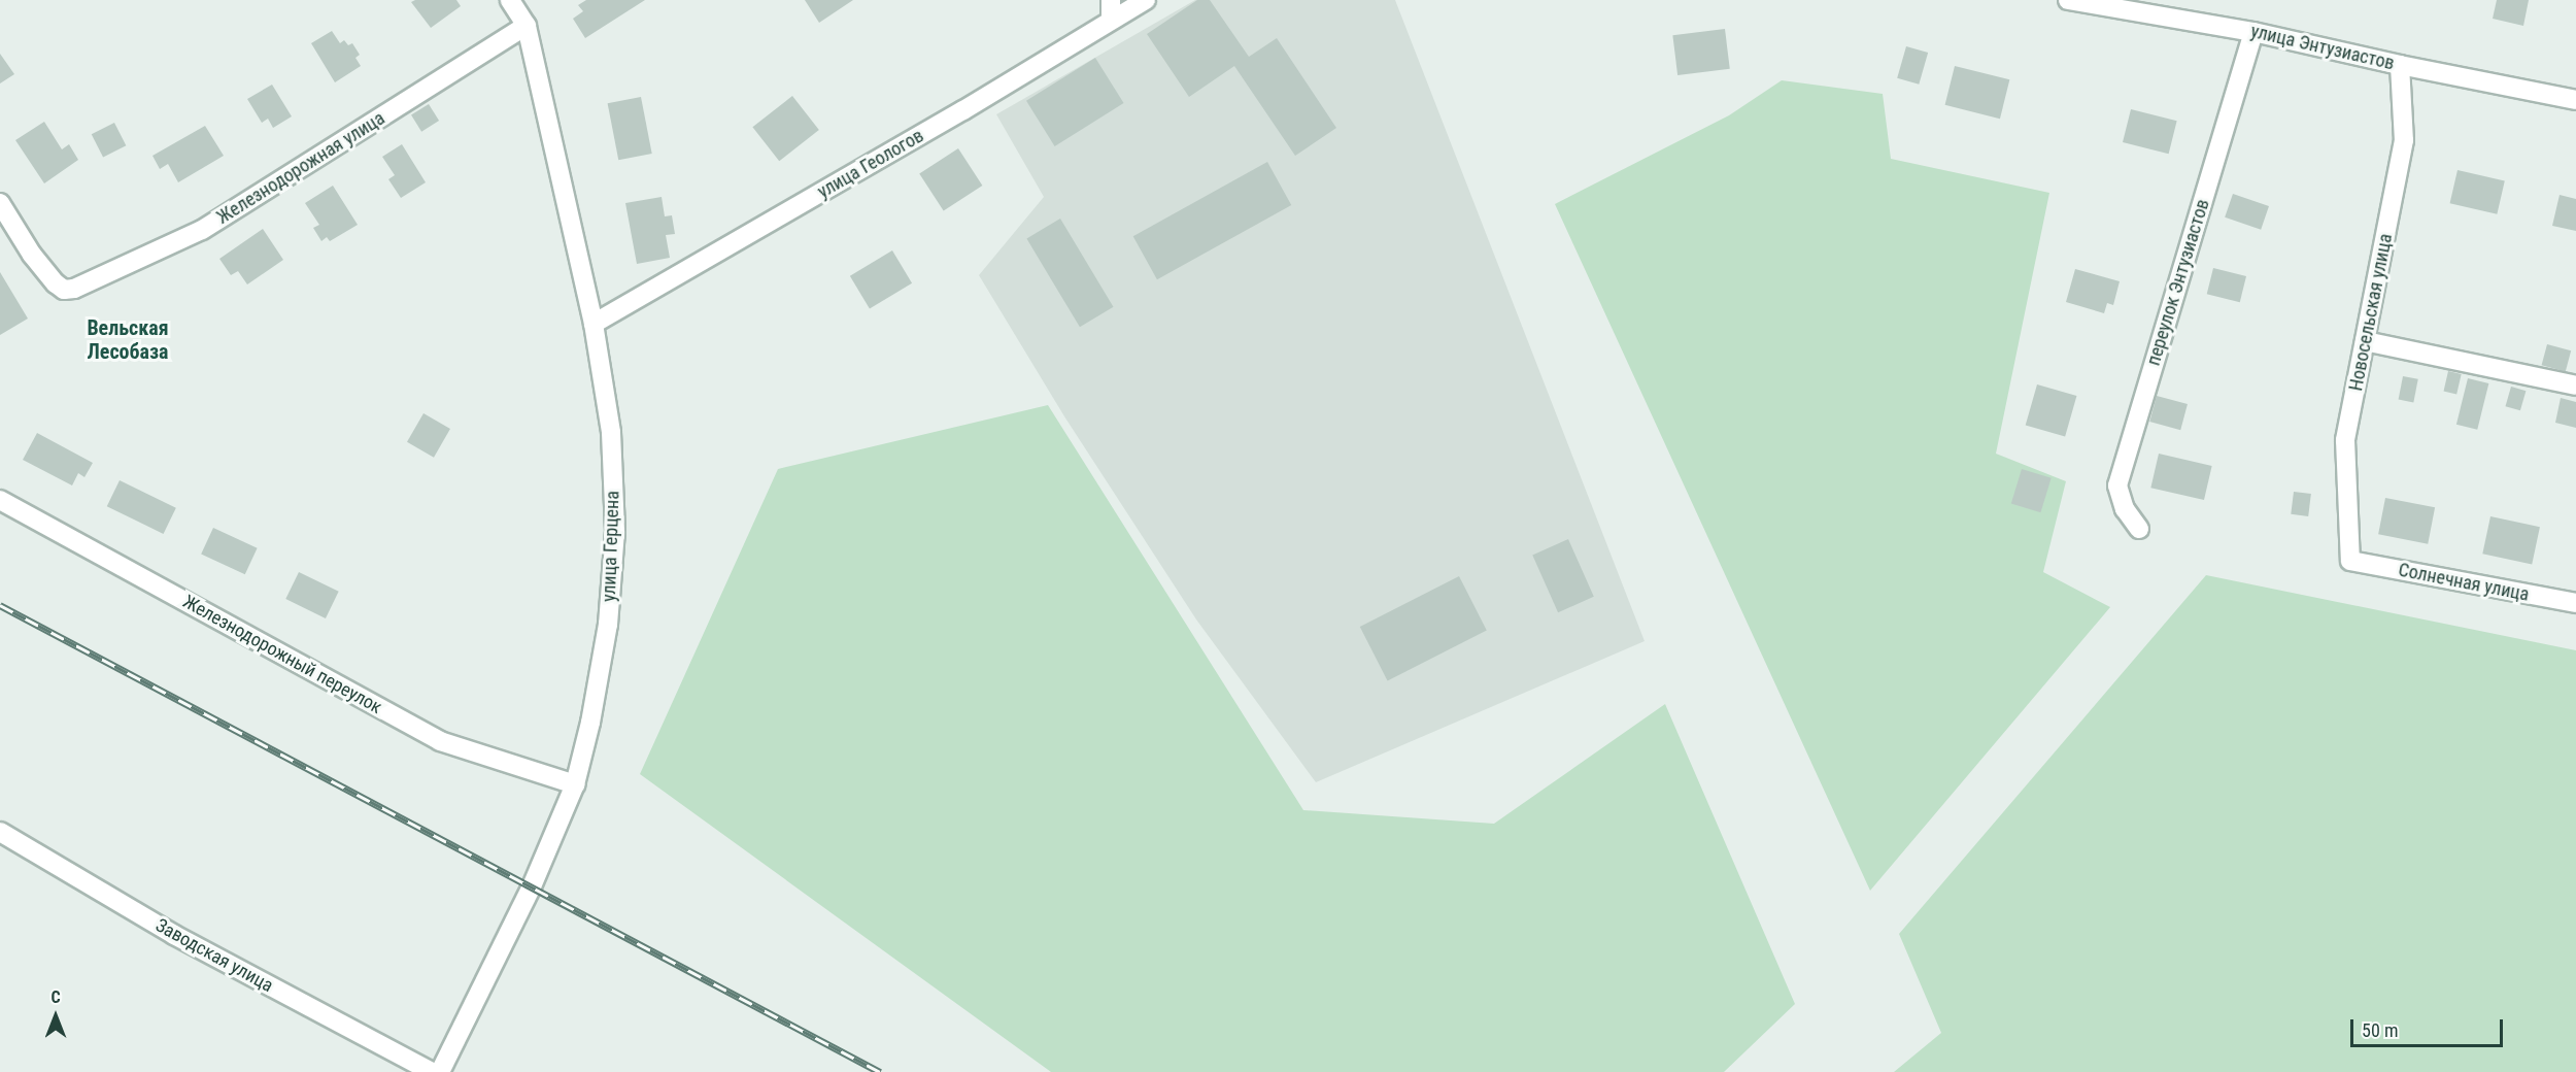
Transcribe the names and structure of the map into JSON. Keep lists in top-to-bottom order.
{
  "streets": {
    "street": [
      "улица Энтузиастов",
      "улица Геологов",
      "Железнодорожная улица",
      "переулок Энтузиастов",
      "Новосельская улица",
      "улица Герцена",
      "Солнечная улица",
      "Железнодорожный переулок",
      "Заводская улица"
    ]
  },
  "crossings": [
    ["улица Энтузиастов", "переулок Энтузиастов"],
    ["улица Энтузиастов", "Новосельская улица"],
    ["улица Геологов", "улица Герцена"],
    ["Железнодорожная улица", "улица Герцена"],
    ["Новосельская улица", "Солнечная улица"],
    ["улица Герцена", "Железнодорожный переулок"]
  ],
  "districts": ["Вельская Лесобаза"],
  "scale_bar": "50 m",
  "north": "top"
}
